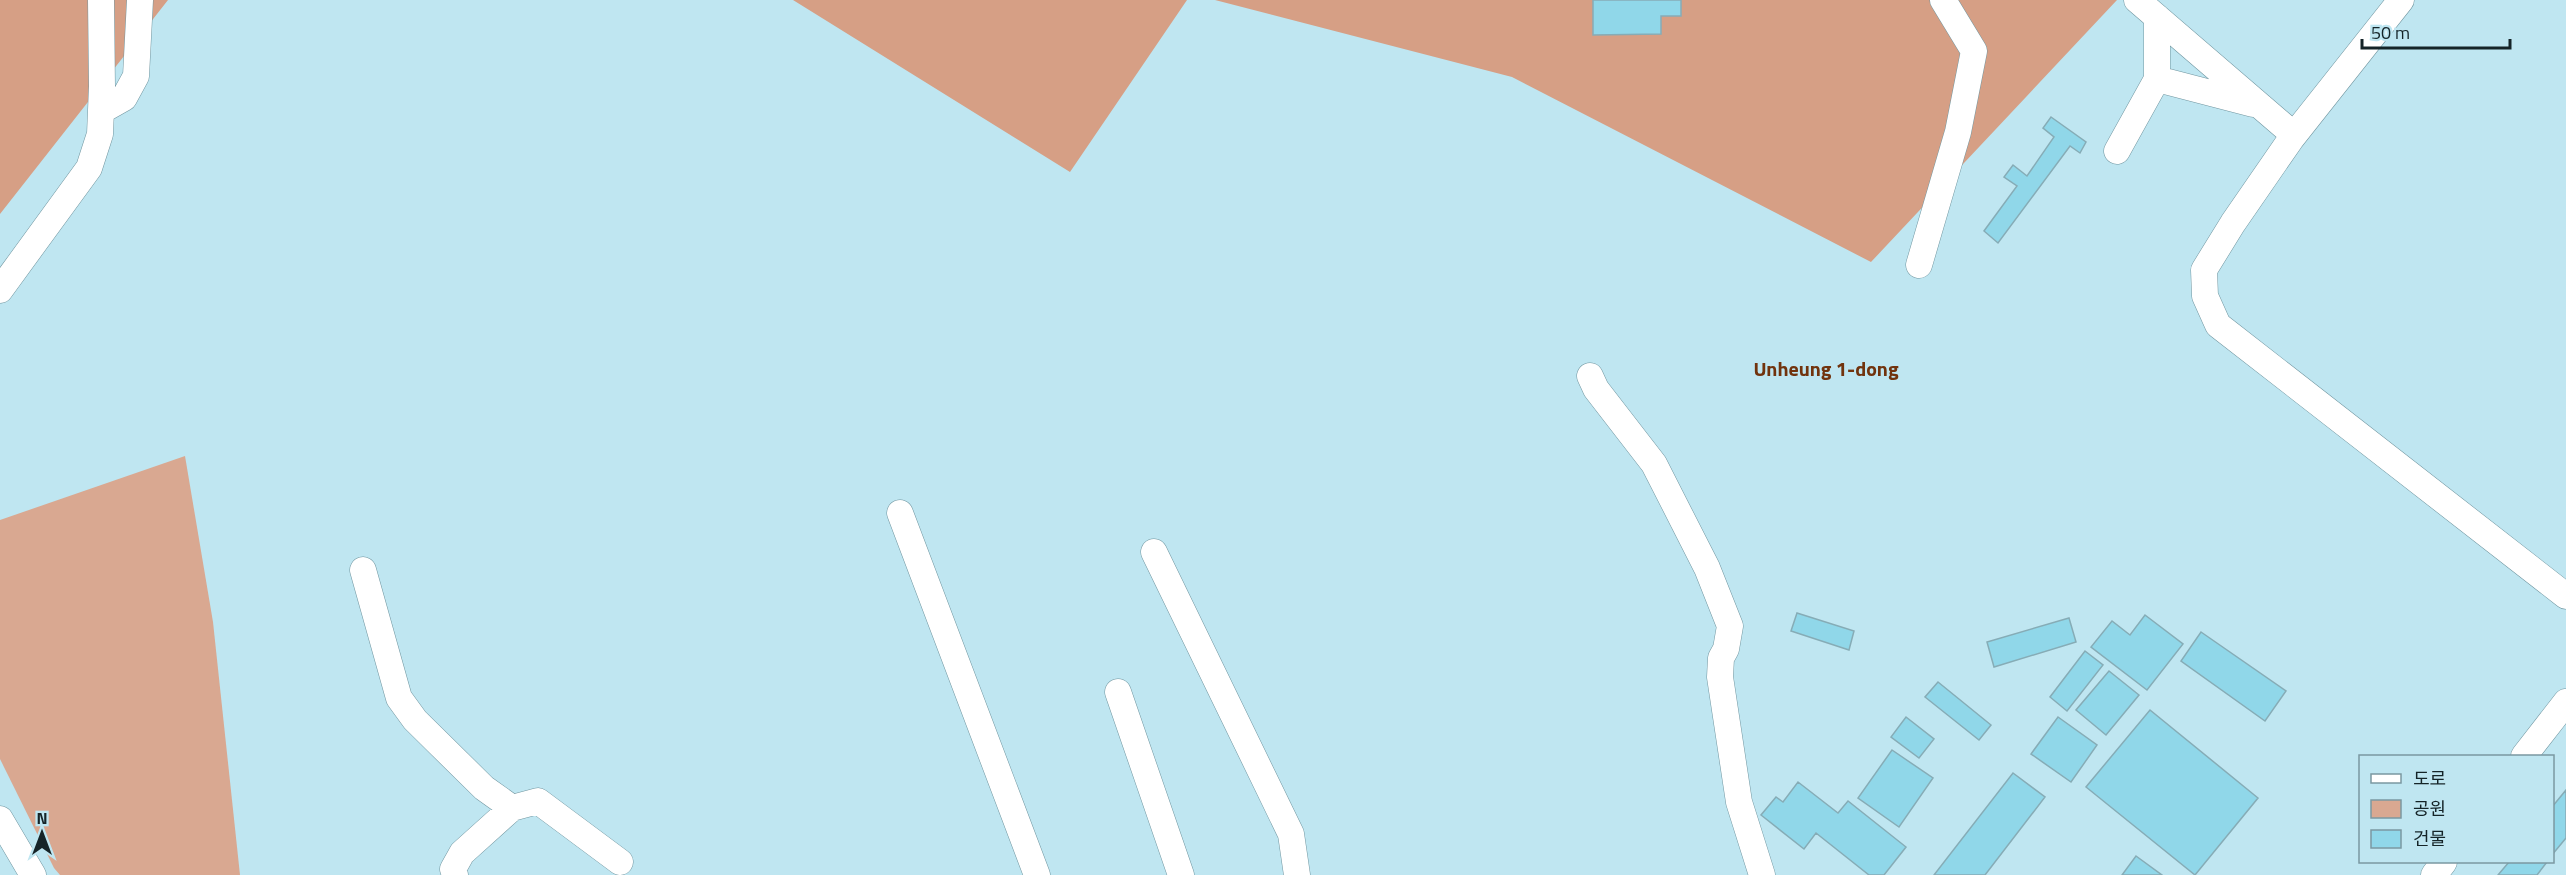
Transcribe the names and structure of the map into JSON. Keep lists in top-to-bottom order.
{
  "districts": ["Unheung 1-dong"],
  "legend": ["도로", "공원", "건물"],
  "scale_bar": "50 m",
  "north": "top"
}
